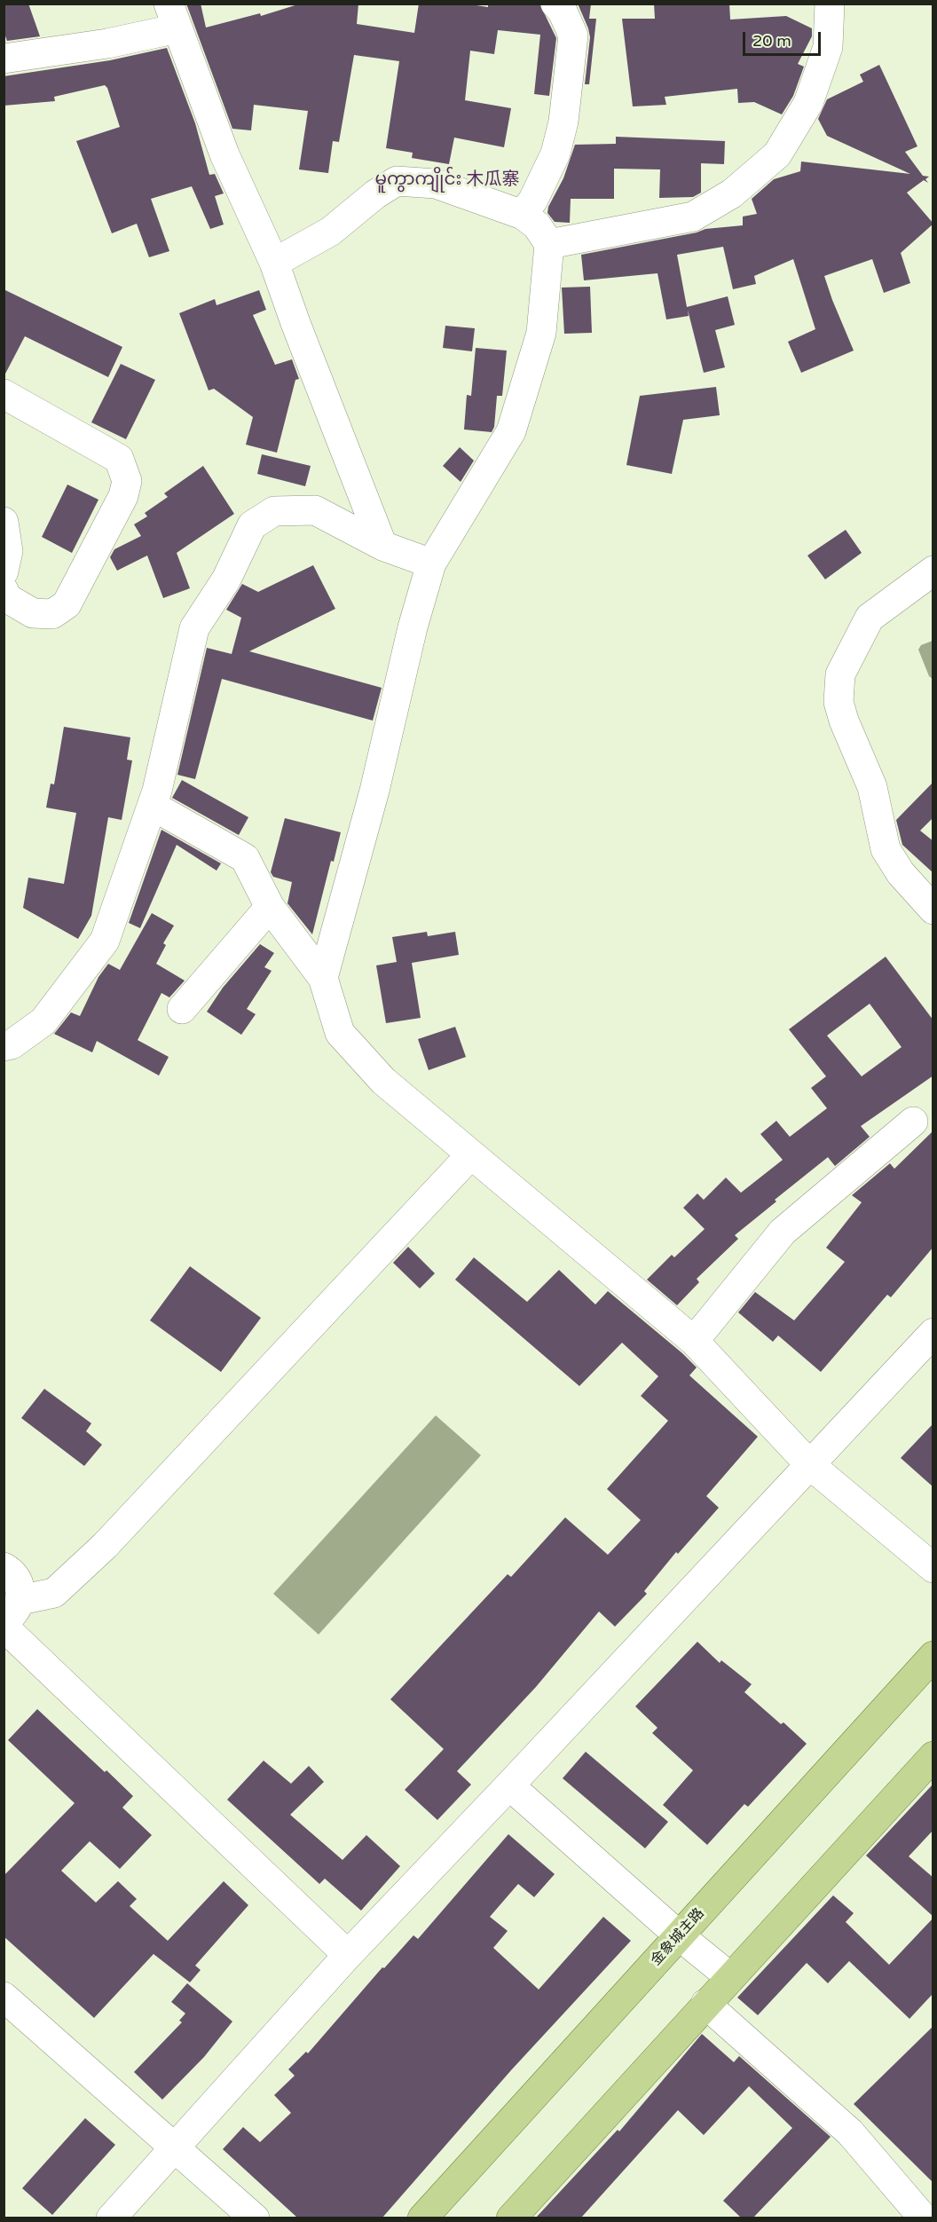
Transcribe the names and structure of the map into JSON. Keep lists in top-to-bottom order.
{
  "streets": {
    "main road": ["金象城主路"]
  },
  "districts": ["မူကွာကျိုင်း 木瓜寨"],
  "scale_bar": "20 m"
}
